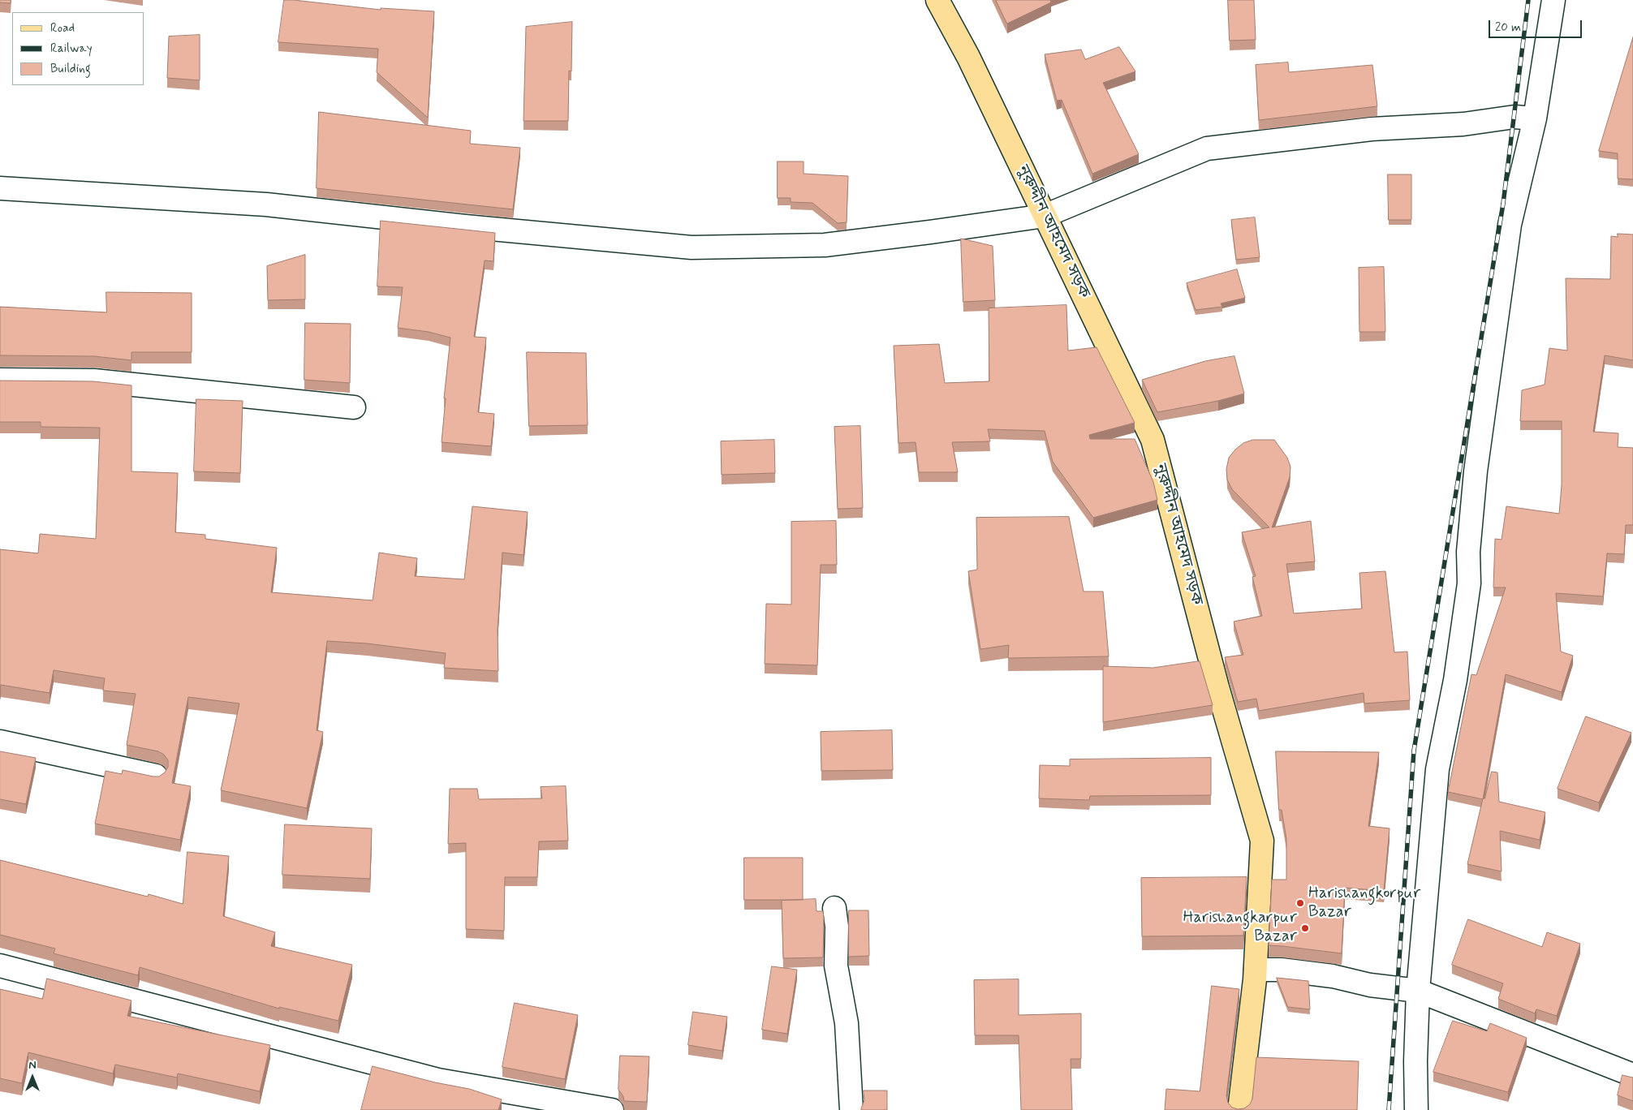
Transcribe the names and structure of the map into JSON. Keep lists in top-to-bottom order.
{
  "streets": {
    "main road": ["নুরুদ্দীন আহমেদ সড়ক"]
  },
  "places": ["Harishangkorpur Bazar", "Harishangkarpur Bazar"],
  "legend": ["Road", "Railway", "Building"],
  "scale_bar": "20 m",
  "north": "top"
}
